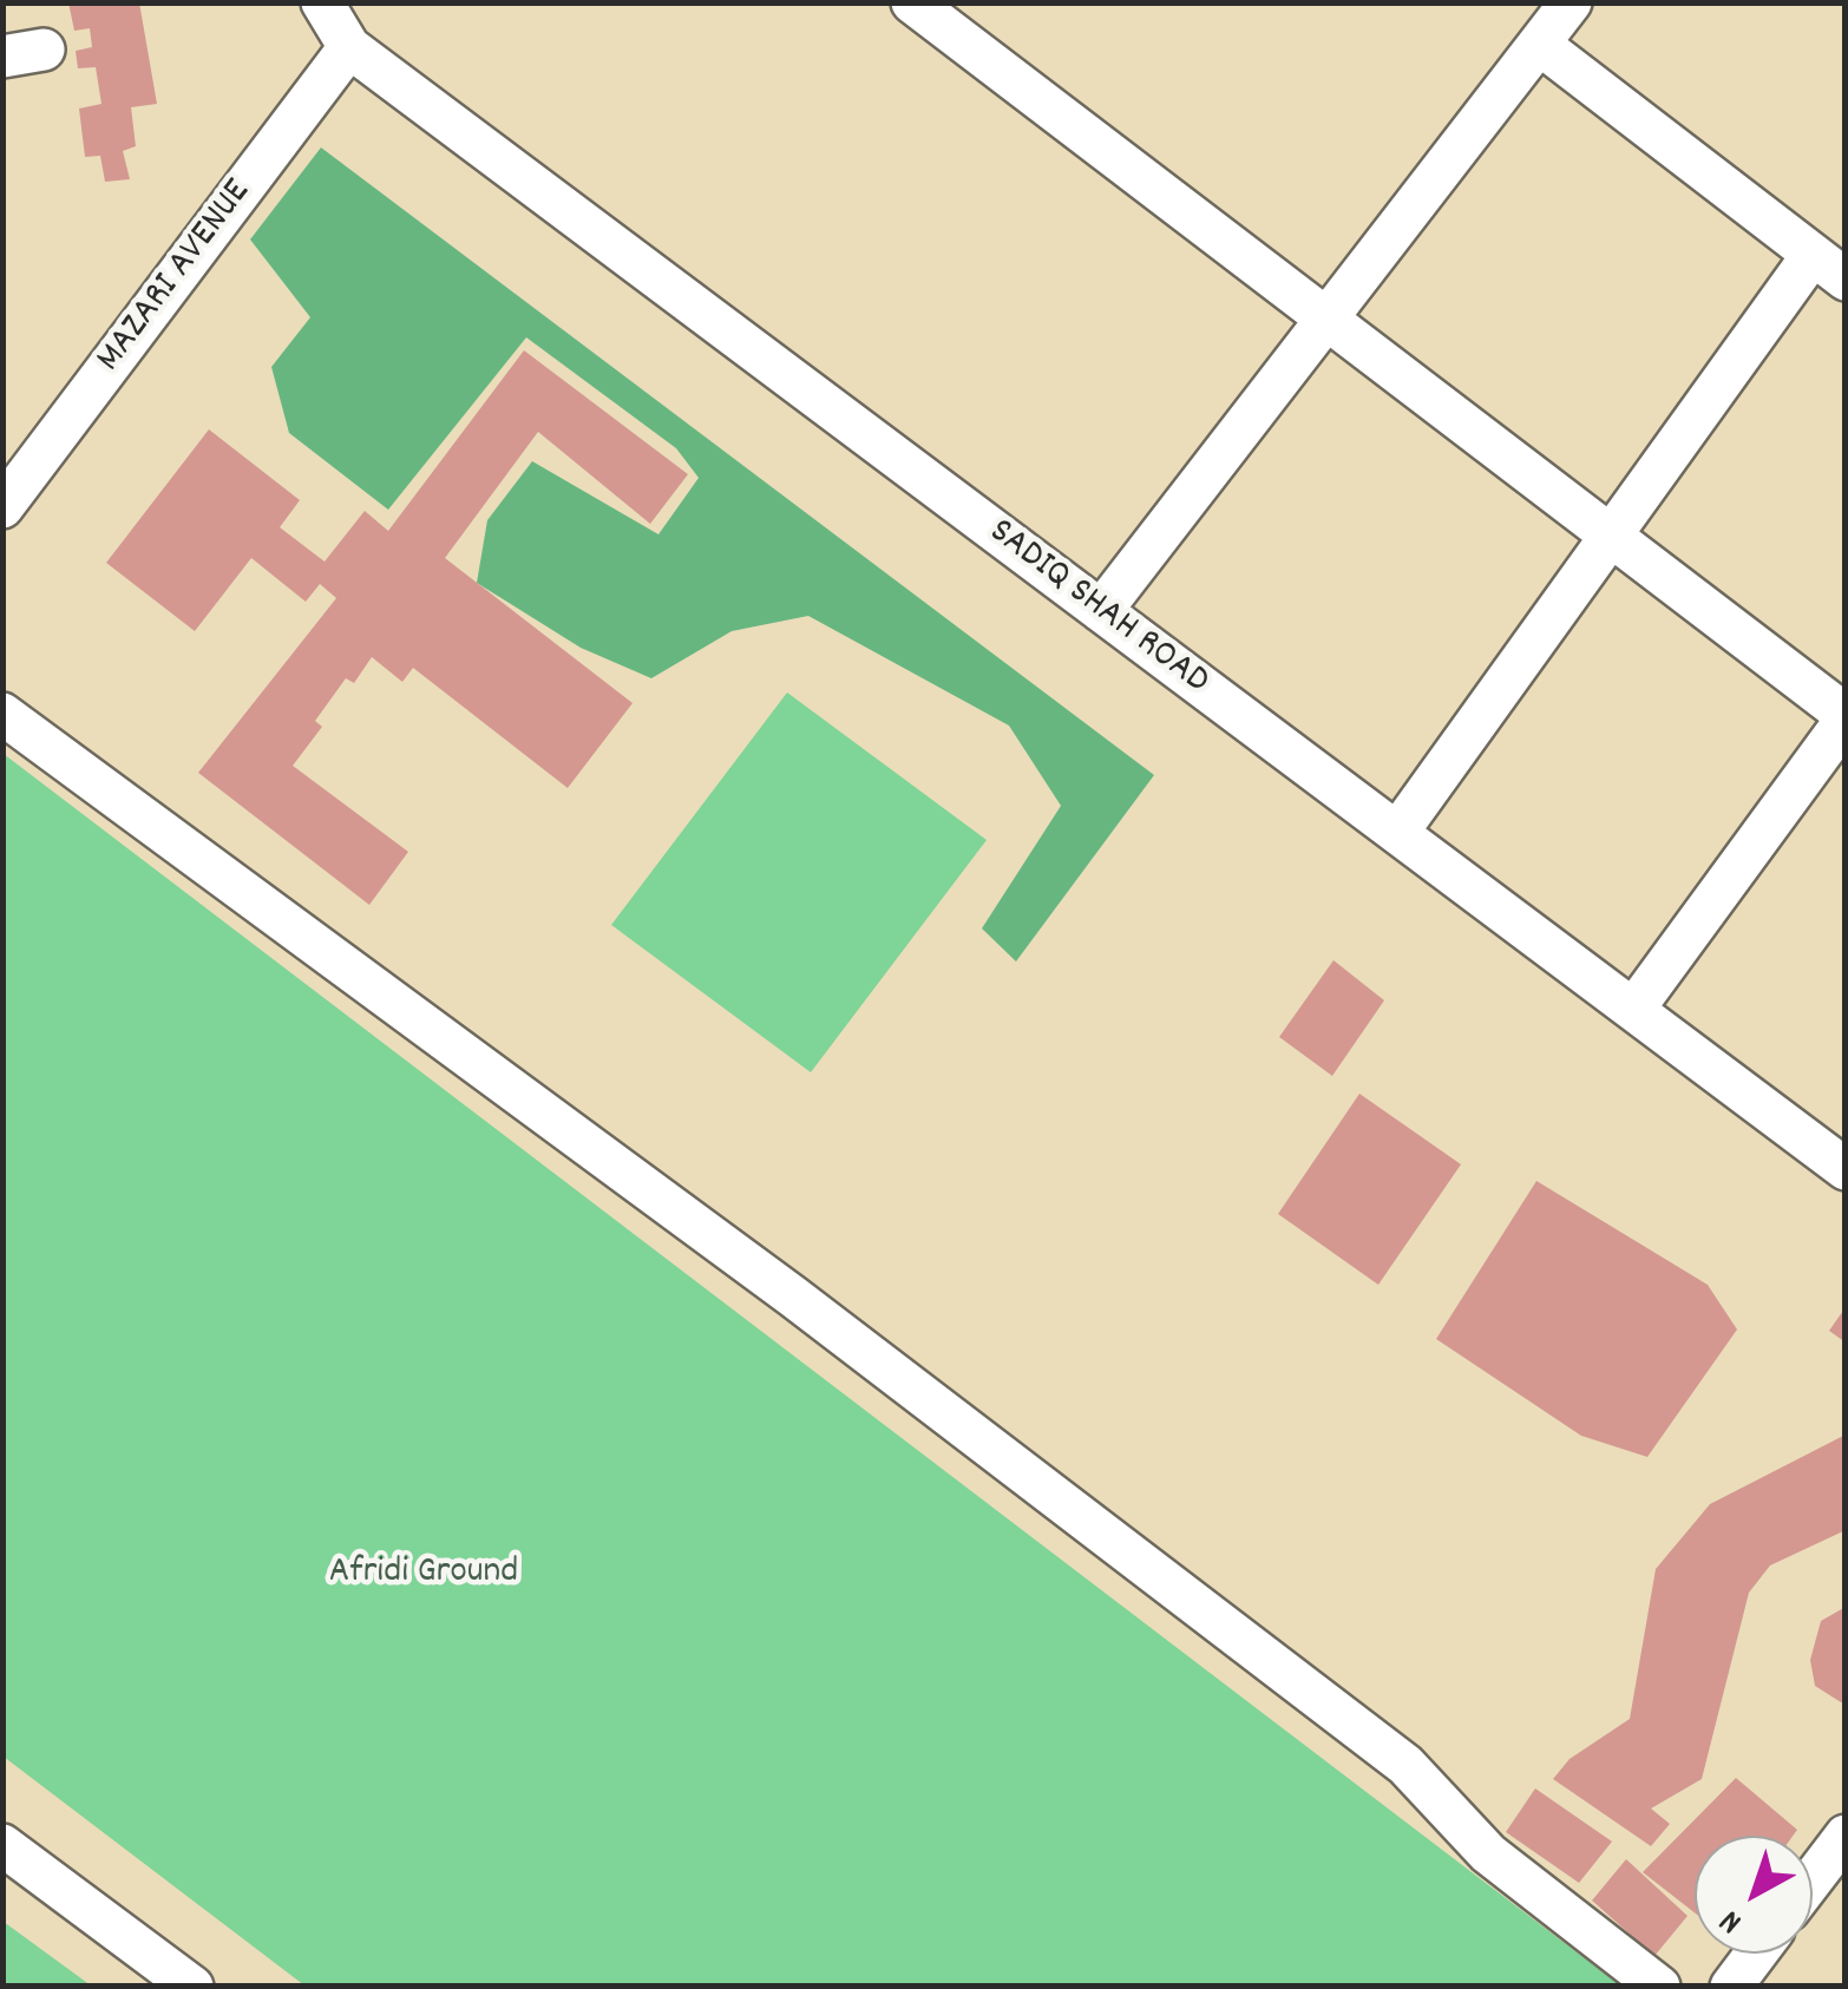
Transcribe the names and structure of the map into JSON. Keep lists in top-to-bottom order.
{
  "streets": {
    "street": ["MAZARI AVENUE", "SADIQ SHAH ROAD"]
  },
  "crossings": [
    ["MAZARI AVENUE", "SADIQ SHAH ROAD"]
  ],
  "parks": ["Afridi Ground"],
  "north": "bottom left"
}
